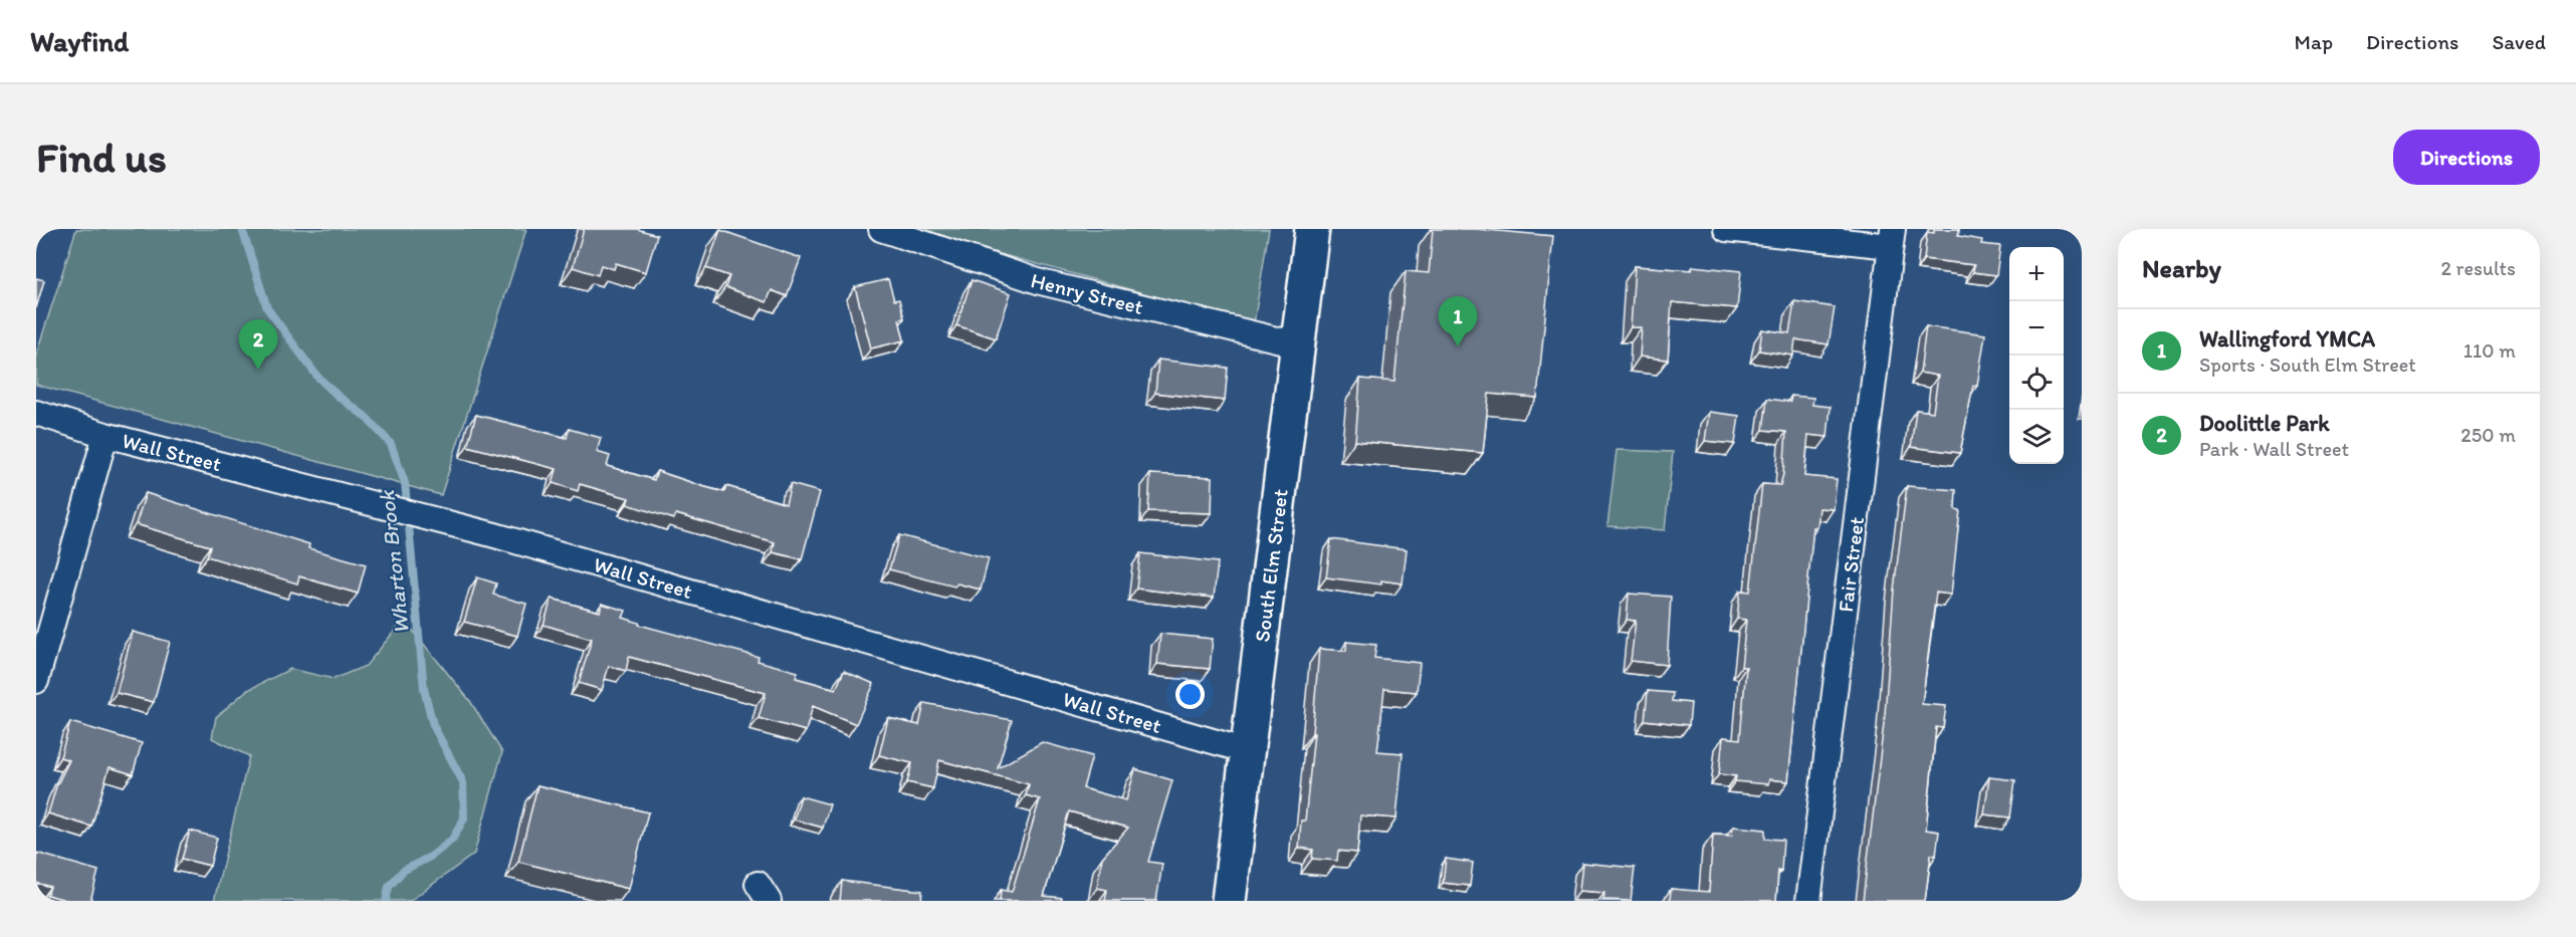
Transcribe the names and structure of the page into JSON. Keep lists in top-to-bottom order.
{
  "streets": {
    "main road": ["South Elm Street"],
    "street": ["Henry Street", "Wall Street", "Fair Street"]
  },
  "crossings": [
    ["Henry Street", "South Elm Street"],
    ["Wall Street", "South Elm Street"]
  ],
  "water": ["Wharton Brook"],
  "page": {
    "header": "Wayfind",
    "nav": ["Map", "Directions", "Saved"],
    "buttons": "Directions",
    "title": "Find us",
    "heading": ["Nearby", "2 results"],
    "map_buttons": ["+", "−"],
    "pins": ["1", "2"],
    "list": [
      {
        "mark": "1",
        "name": "Wallingford YMCA",
        "note": "Sports · South Elm Street",
        "value": "110 m"
      },
      {
        "mark": "2",
        "name": "Doolittle Park",
        "note": "Park · Wall Street",
        "value": "250 m"
      }
    ]
  }
}
